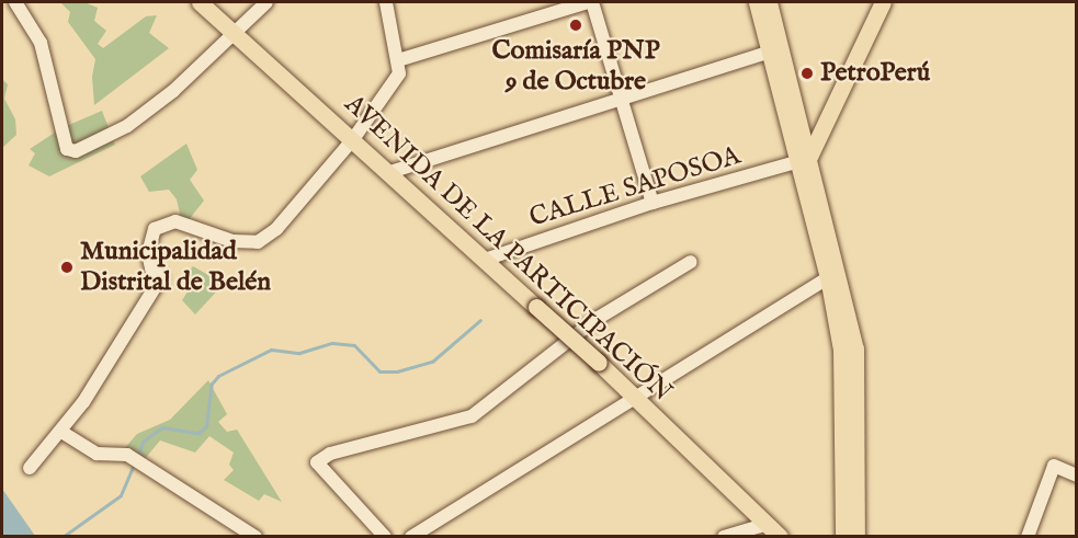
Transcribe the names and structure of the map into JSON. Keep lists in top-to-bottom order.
{
  "streets": {
    "main road": ["AVENIDA DE LA PARTICIPACIÓN"],
    "street": ["CALLE SAPOSOA"]
  },
  "crossings": [
    ["CALLE SAPOSOA", "AVENIDA DE LA PARTICIPACIÓN"]
  ],
  "places": ["Comisaría PNP 9 de Octubre", "PetroPerú", "Municipalidad Distrital de Belén"]
}
